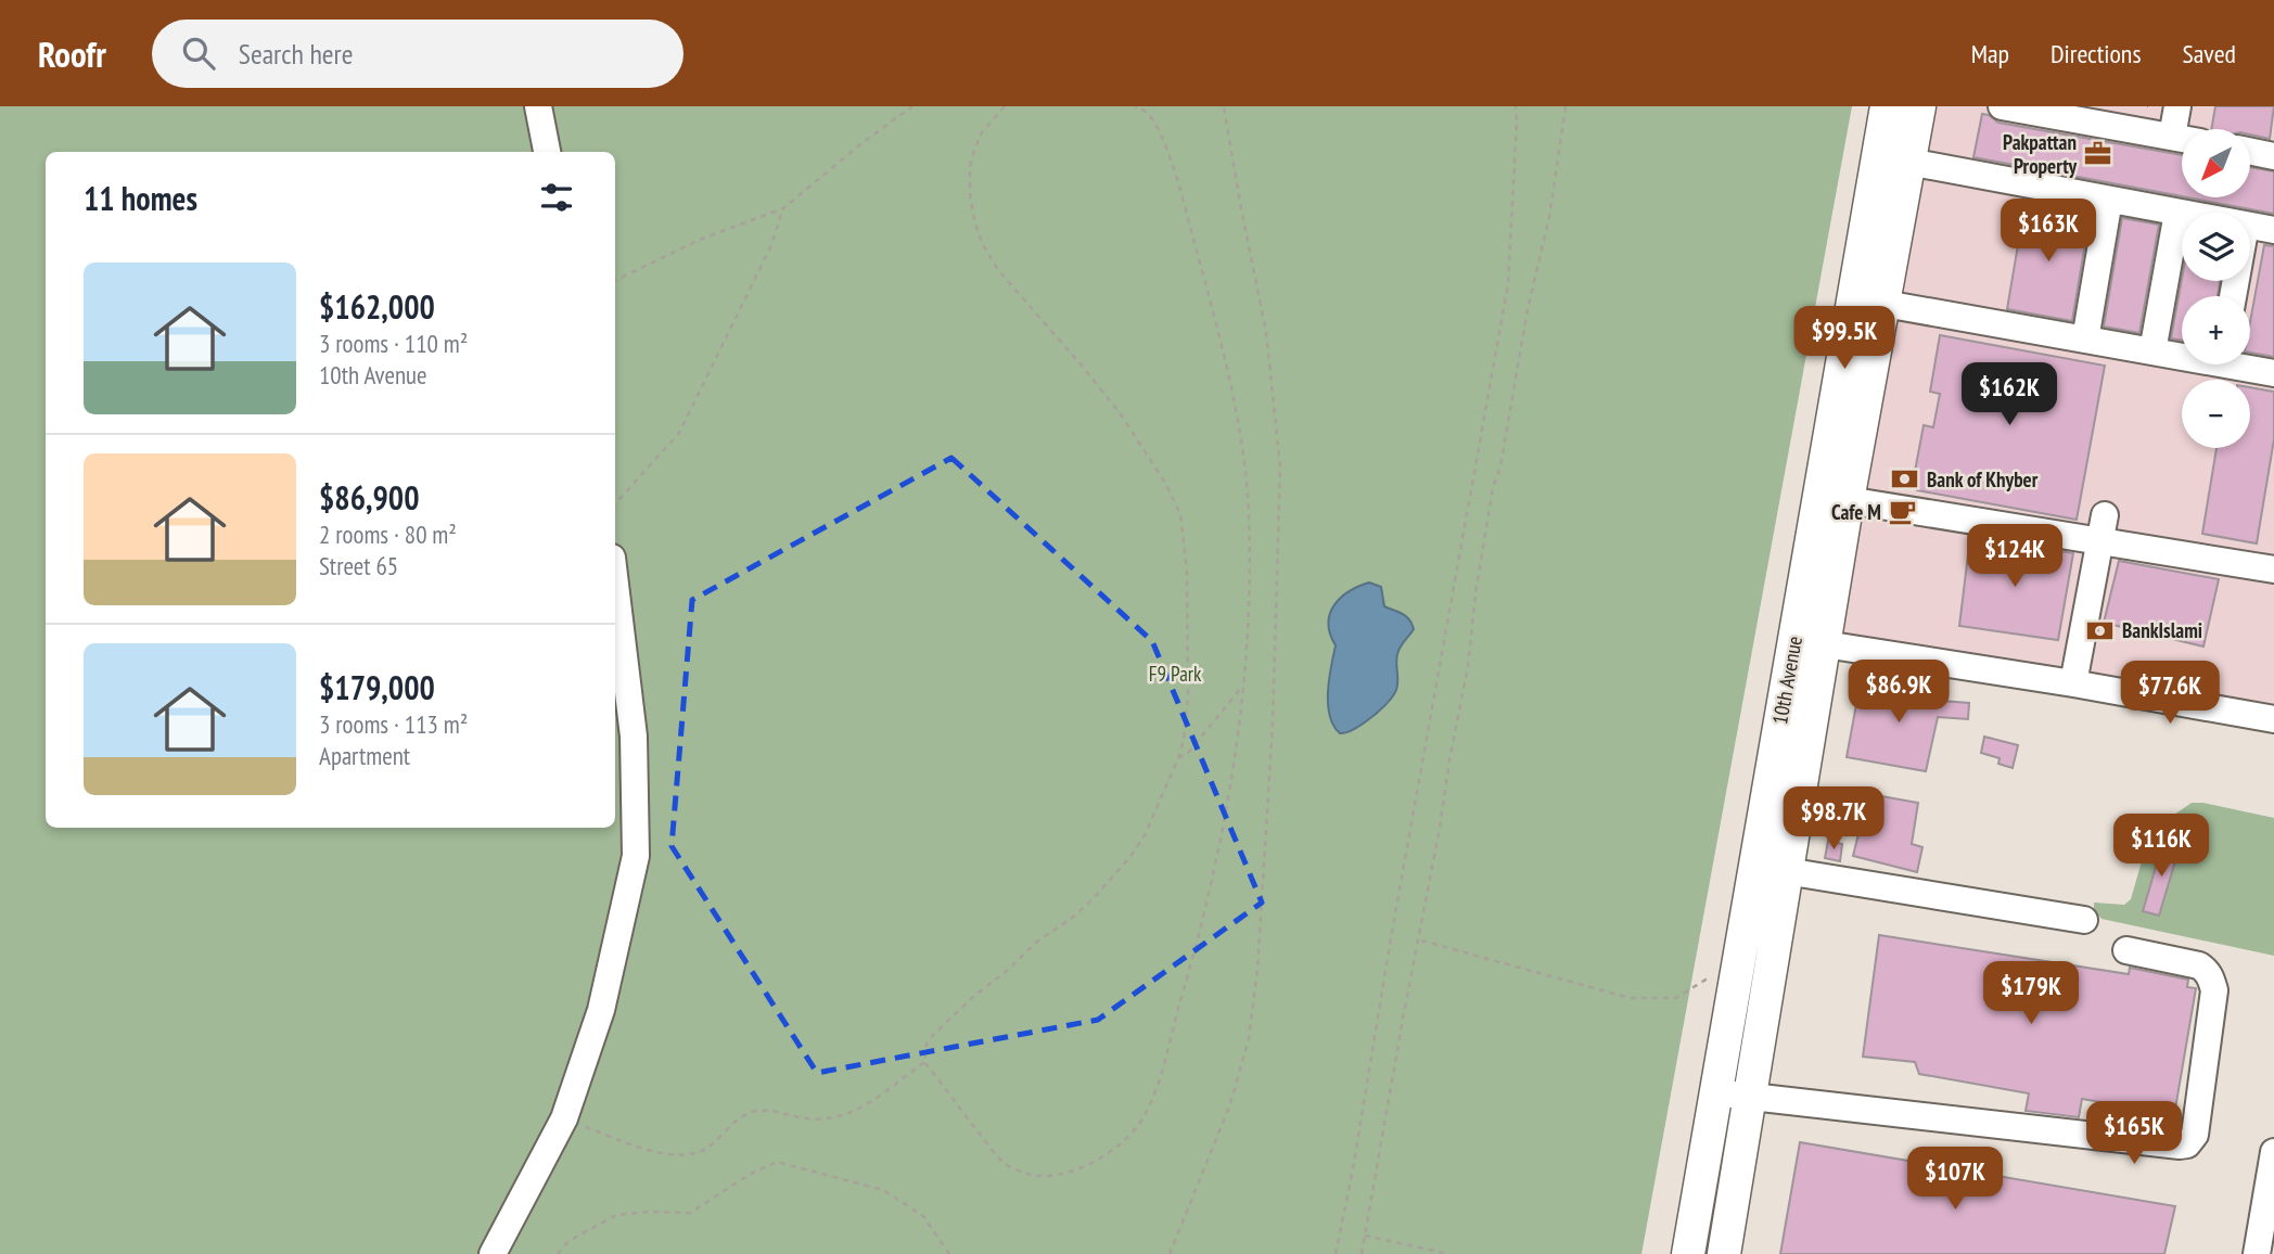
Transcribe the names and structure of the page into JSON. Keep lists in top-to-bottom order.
{
  "streets": {
    "main road": ["10th Avenue"]
  },
  "parks": ["F9 Park"],
  "places": {
    "office": ["Pakpattan Property"],
    "bank": ["Bank of Khyber", "BankIslami"],
    "cafe": ["Cafe M"]
  },
  "north": "bottom left",
  "page": {
    "header": "Roofr",
    "search": "Search here",
    "nav": ["Map", "Directions", "Saved"],
    "map_buttons": ["+", "−"],
    "heading": "11 homes",
    "price": [
      "$163K",
      "$99.5K",
      "$162K",
      "$124K",
      "$86.9K",
      "$77.6K",
      "$98.7K",
      "$116K",
      "$179K",
      "$165K",
      "$107K"
    ],
    "list": [
      {
        "name": "$162,000",
        "note": "3 rooms · 110 m² · 10th Avenue"
      },
      {
        "name": "$86,900",
        "note": "2 rooms · 80 m² · Street 65"
      },
      {
        "name": "$179,000",
        "note": "3 rooms · 113 m² · Apartment"
      }
    ]
  }
}
